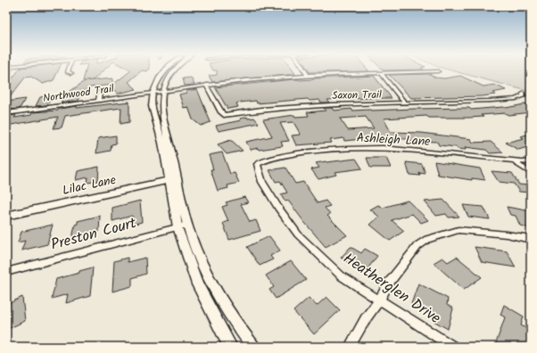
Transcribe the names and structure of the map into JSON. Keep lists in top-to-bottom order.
{
  "streets": {
    "street": [
      "Northwood Trail",
      "Saxon Trail",
      "Ashleigh Lane",
      "Lilac Lane",
      "Preston Court",
      "Heatherglen Drive"
    ]
  },
  "crossings": [
    ["Northwood Trail", "Saxon Trail"],
    ["Ashleigh Lane", "Heatherglen Drive"]
  ]
}
